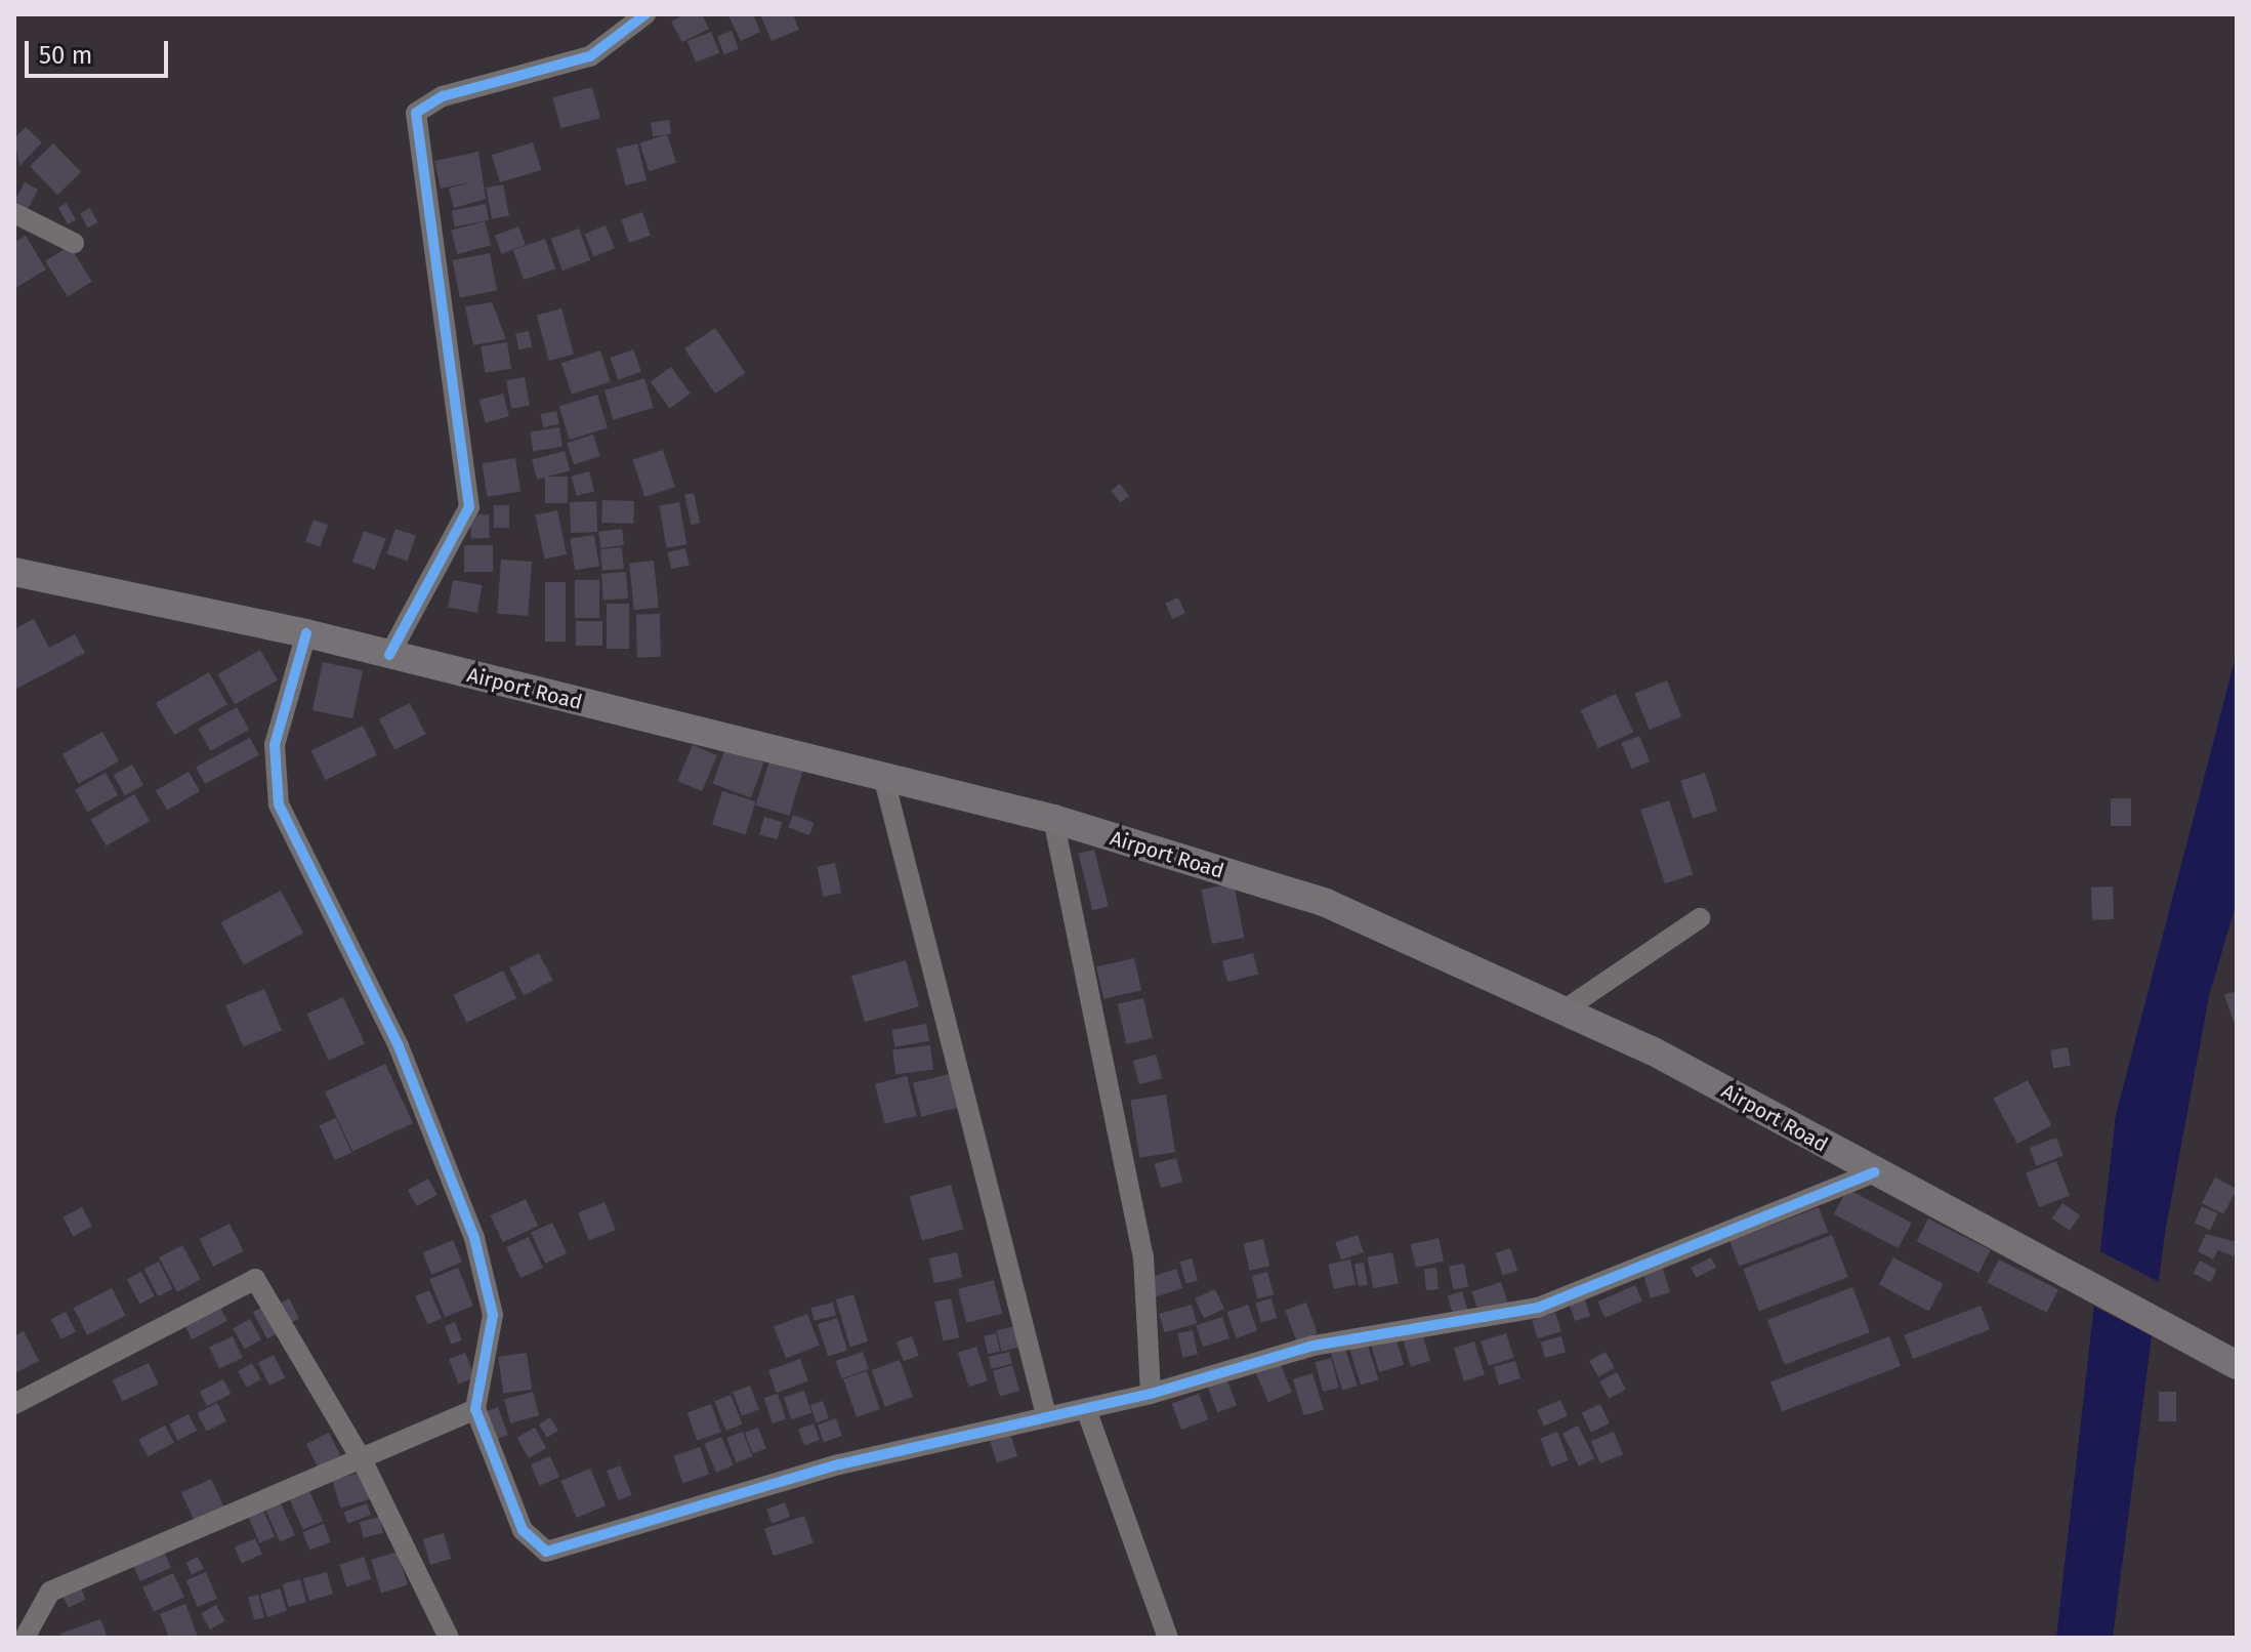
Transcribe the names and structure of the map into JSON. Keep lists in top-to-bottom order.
{
  "streets": {
    "main road": ["Airport Road"]
  },
  "scale_bar": "50 m"
}
